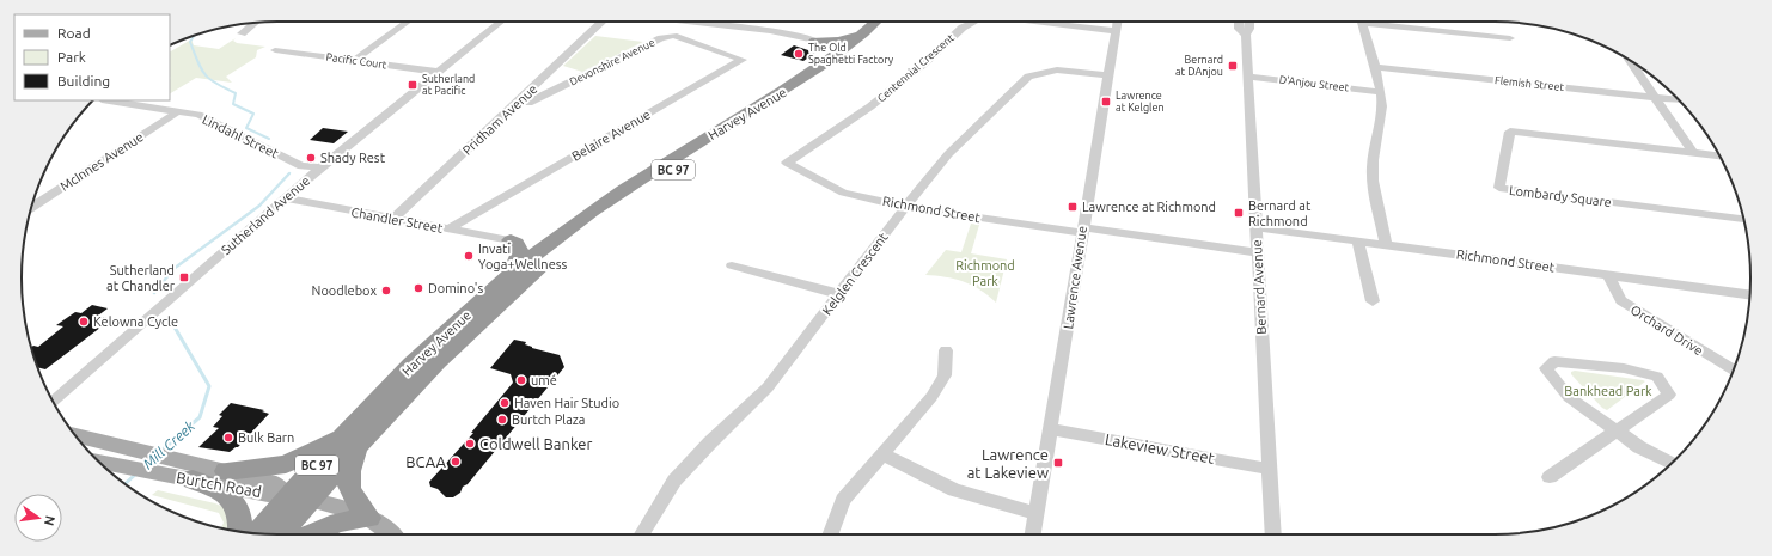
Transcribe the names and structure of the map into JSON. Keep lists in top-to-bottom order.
{
  "streets": {
    "highway": ["Harvey Avenue", "BC 97"],
    "main road": ["Burtch Road"],
    "street": [
      "Pacific Court",
      "Devonshire Avenue",
      "Centennial Crescent",
      "D'Anjou Street",
      "Flemish Street",
      "Pridham Avenue",
      "Belaire Avenue",
      "Lindahl Street",
      "McInnes Avenue",
      "Lombardy Square",
      "Richmond Street",
      "Sutherland Avenue",
      "Chandler Street",
      "Kelglen Crescent",
      "Lawrence Avenue",
      "Bernard Avenue",
      "Orchard Drive",
      "Lakeview Street"
    ]
  },
  "crossings": [
    ["Pacific Court", "Sutherland Avenue"],
    ["Devonshire Avenue", "Pridham Avenue"],
    ["Devonshire Avenue", "Belaire Avenue"],
    ["Centennial Crescent", "Richmond Street"],
    ["Centennial Crescent", "Lawrence Avenue"],
    ["D'Anjou Street", "Bernard Avenue"],
    ["Harvey Avenue", "Burtch Road"],
    ["Pridham Avenue", "Chandler Street"],
    ["Belaire Avenue", "Chandler Street"],
    ["Lindahl Street", "McInnes Avenue"],
    ["Lindahl Street", "Sutherland Avenue"],
    ["Richmond Street", "Kelglen Crescent"],
    ["Richmond Street", "Lawrence Avenue"],
    ["Richmond Street", "Bernard Avenue"],
    ["Richmond Street", "Orchard Drive"],
    ["Sutherland Avenue", "Chandler Street"],
    ["Kelglen Crescent", "Lawrence Avenue"],
    ["Lawrence Avenue", "Lakeview Street"],
    ["Bernard Avenue", "Lakeview Street"]
  ],
  "water": ["Mill Creek"],
  "parks": ["Richmond Park", "Bankhead Park"],
  "places": {
    "other": [
      "The Old Spaghetti Factory",
      "Shady Rest",
      "Invati Yoga+Wellness",
      "Domino's",
      "Noodlebox",
      "Kelowna Cycle",
      "umé",
      "Haven Hair Studio",
      "Burtch Plaza",
      "Bulk Barn",
      "Coldwell Banker",
      "BCAA"
    ],
    "transit": [
      "Bernard at DAnjou",
      "Sutherland at Pacific",
      "Lawrence at Kelglen",
      "Lawrence at Richmond",
      "Bernard at Richmond",
      "Sutherland at Chandler",
      "Lawrence at Lakeview"
    ]
  },
  "legend": ["Road", "Park", "Building"],
  "north": "right"
}
